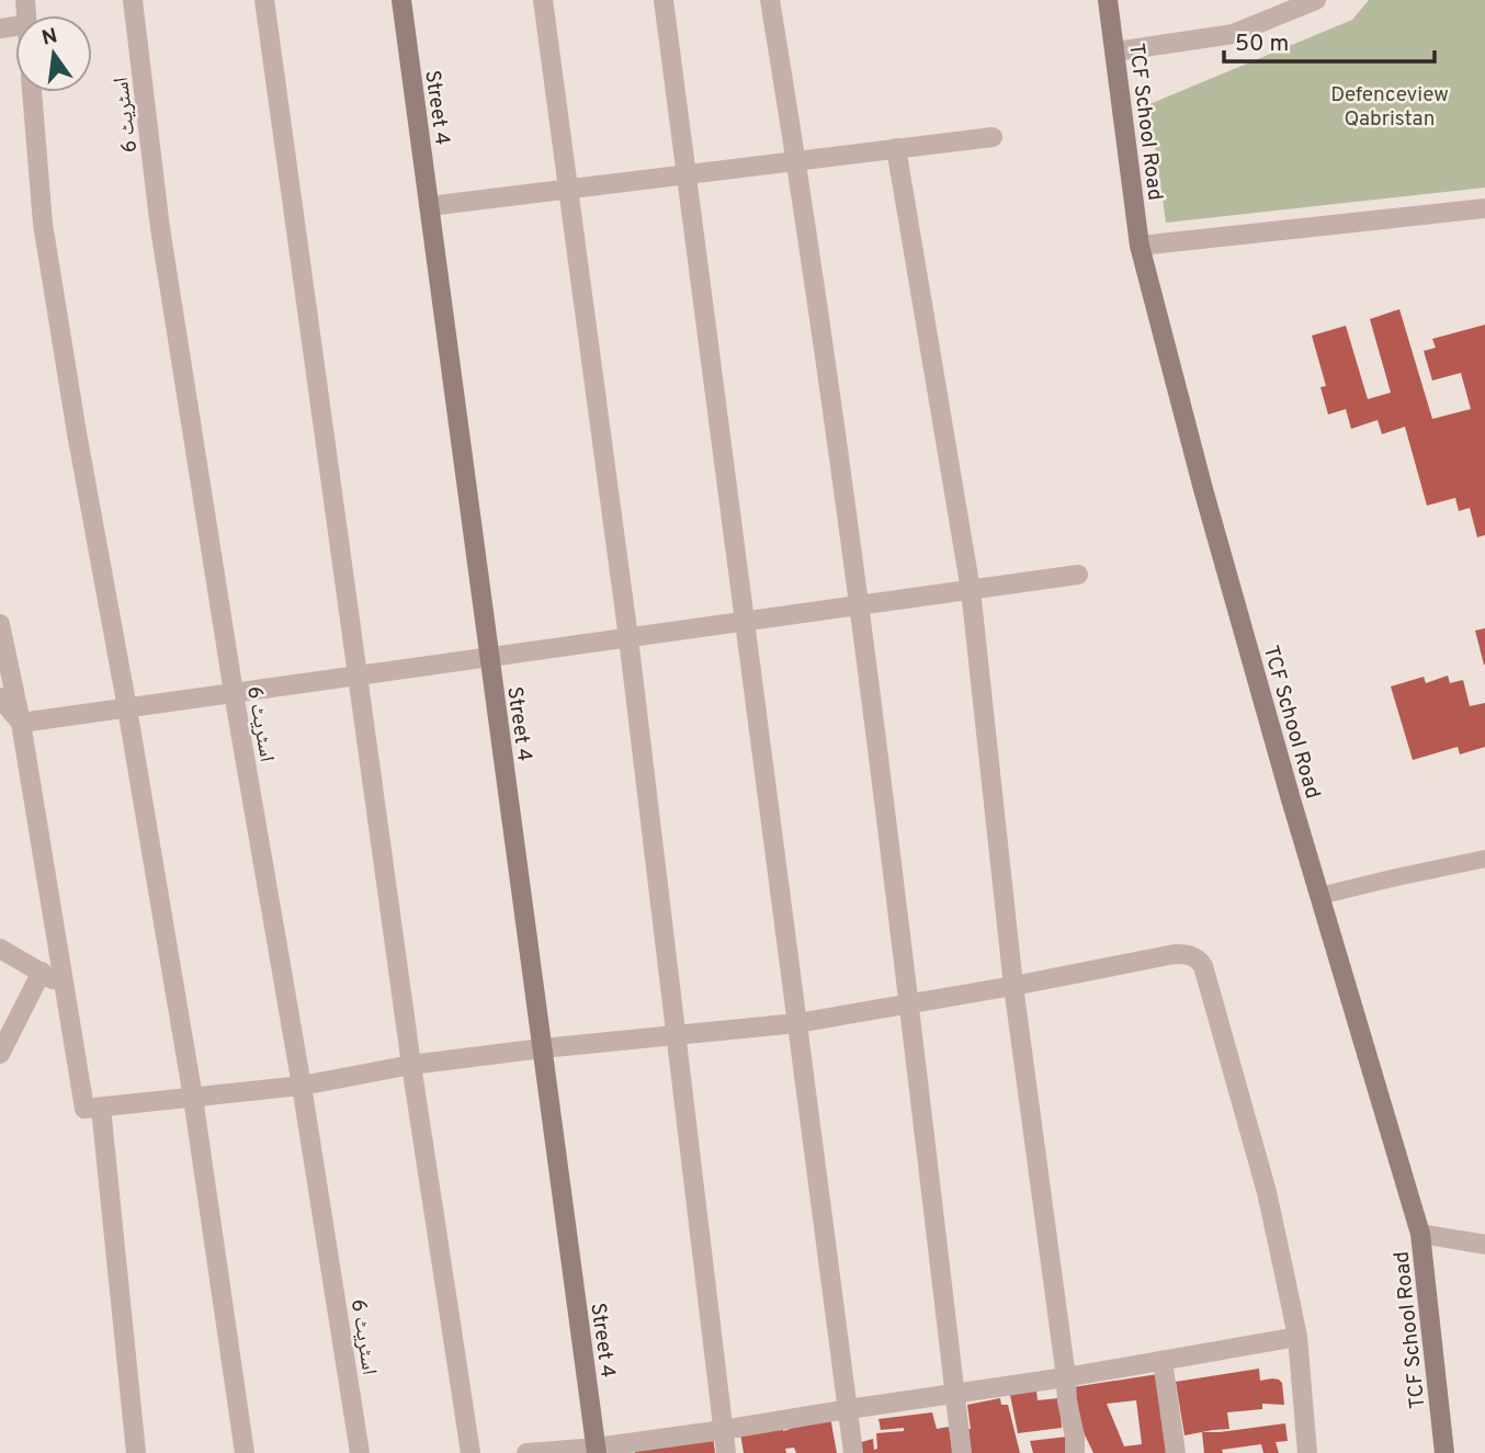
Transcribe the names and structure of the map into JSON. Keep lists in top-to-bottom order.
{
  "streets": {
    "street": ["Street 4", "اسٹریٹ 6", "TCF School Road"]
  },
  "parks": ["Defenceview Qabristan"],
  "scale_bar": "50 m",
  "north": "top"
}
